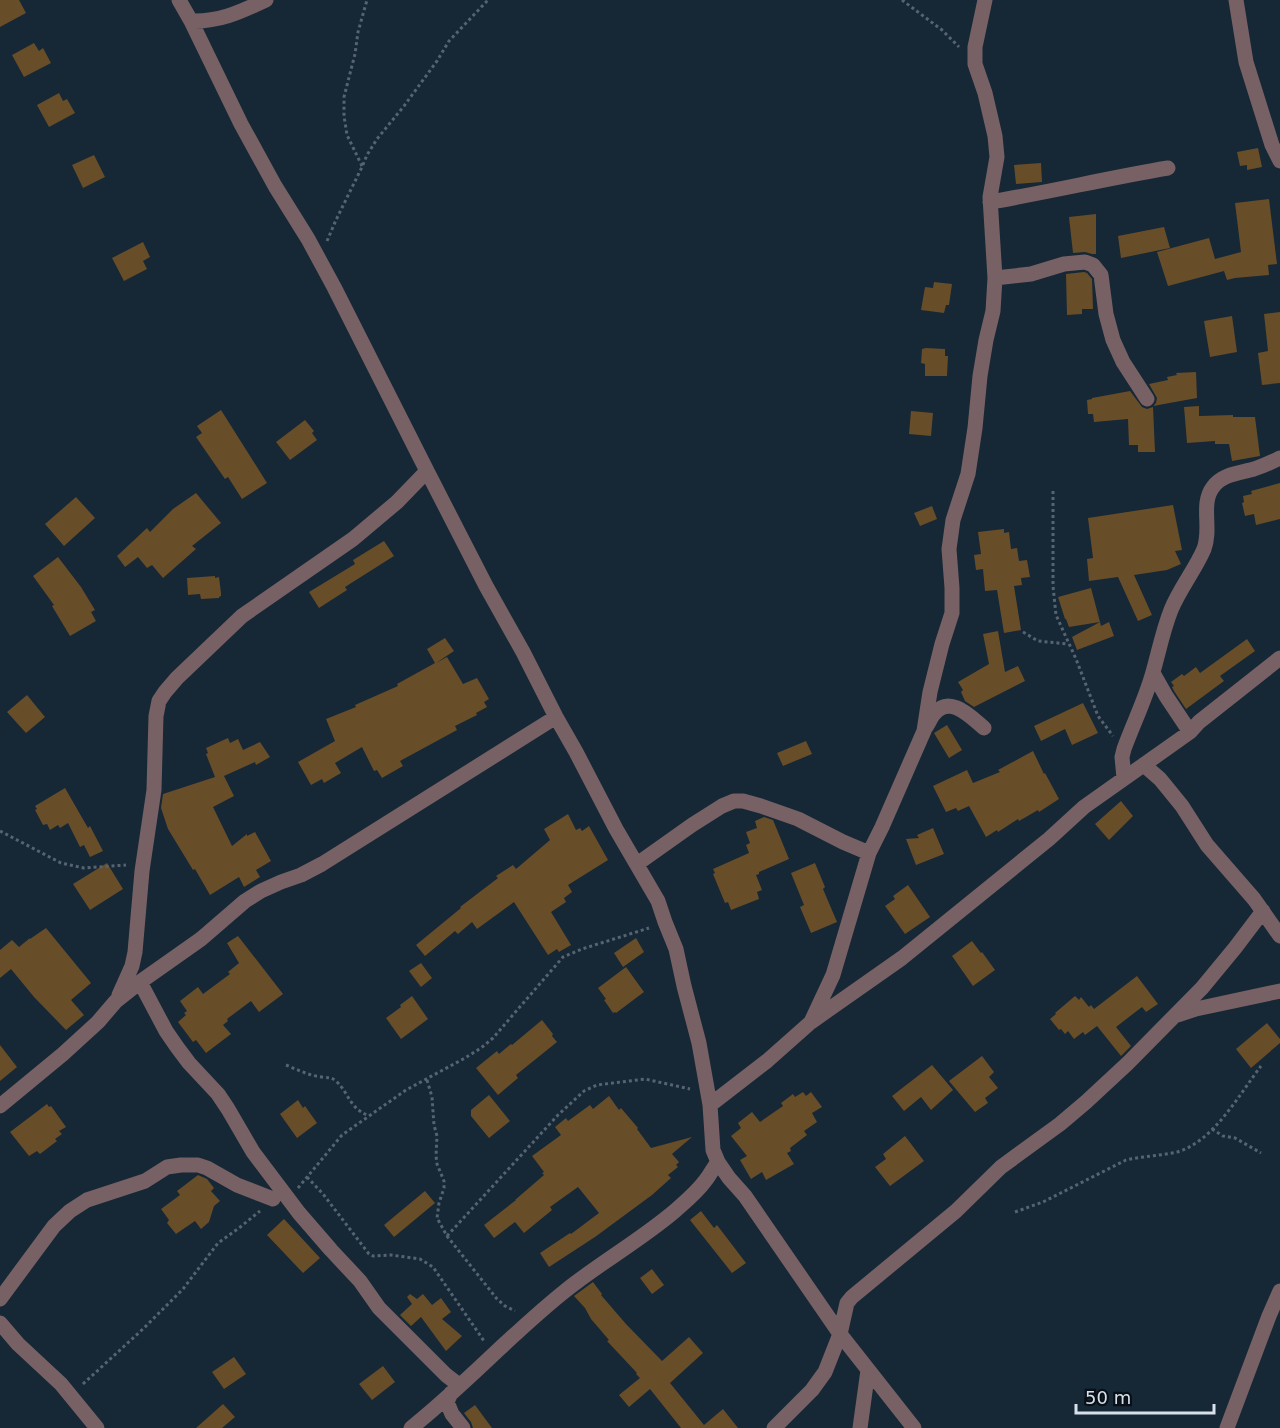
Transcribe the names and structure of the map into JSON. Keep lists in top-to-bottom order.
{
  "scale_bar": "50 m"
}
